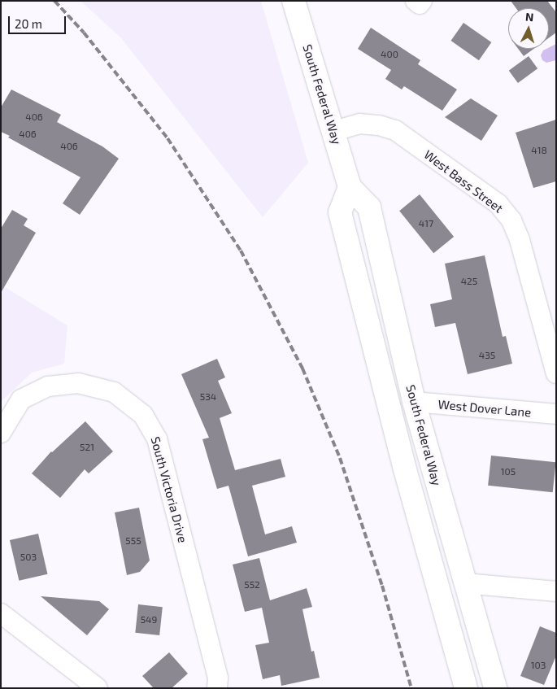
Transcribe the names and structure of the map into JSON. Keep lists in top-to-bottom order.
{
  "streets": {
    "main road": ["South Federal Way"],
    "street": ["West Bass Street", "West Dover Lane", "South Victoria Drive"]
  },
  "crossings": [
    ["South Federal Way", "West Bass Street"],
    ["South Federal Way", "West Dover Lane"]
  ],
  "house_numbers": [
    "400",
    "406",
    "406",
    "406",
    "418",
    "417",
    "425",
    "435",
    "534",
    "521",
    "105",
    "555",
    "503",
    "552",
    "549",
    "103"
  ],
  "scale_bar": "20 m",
  "north": "top"
}
